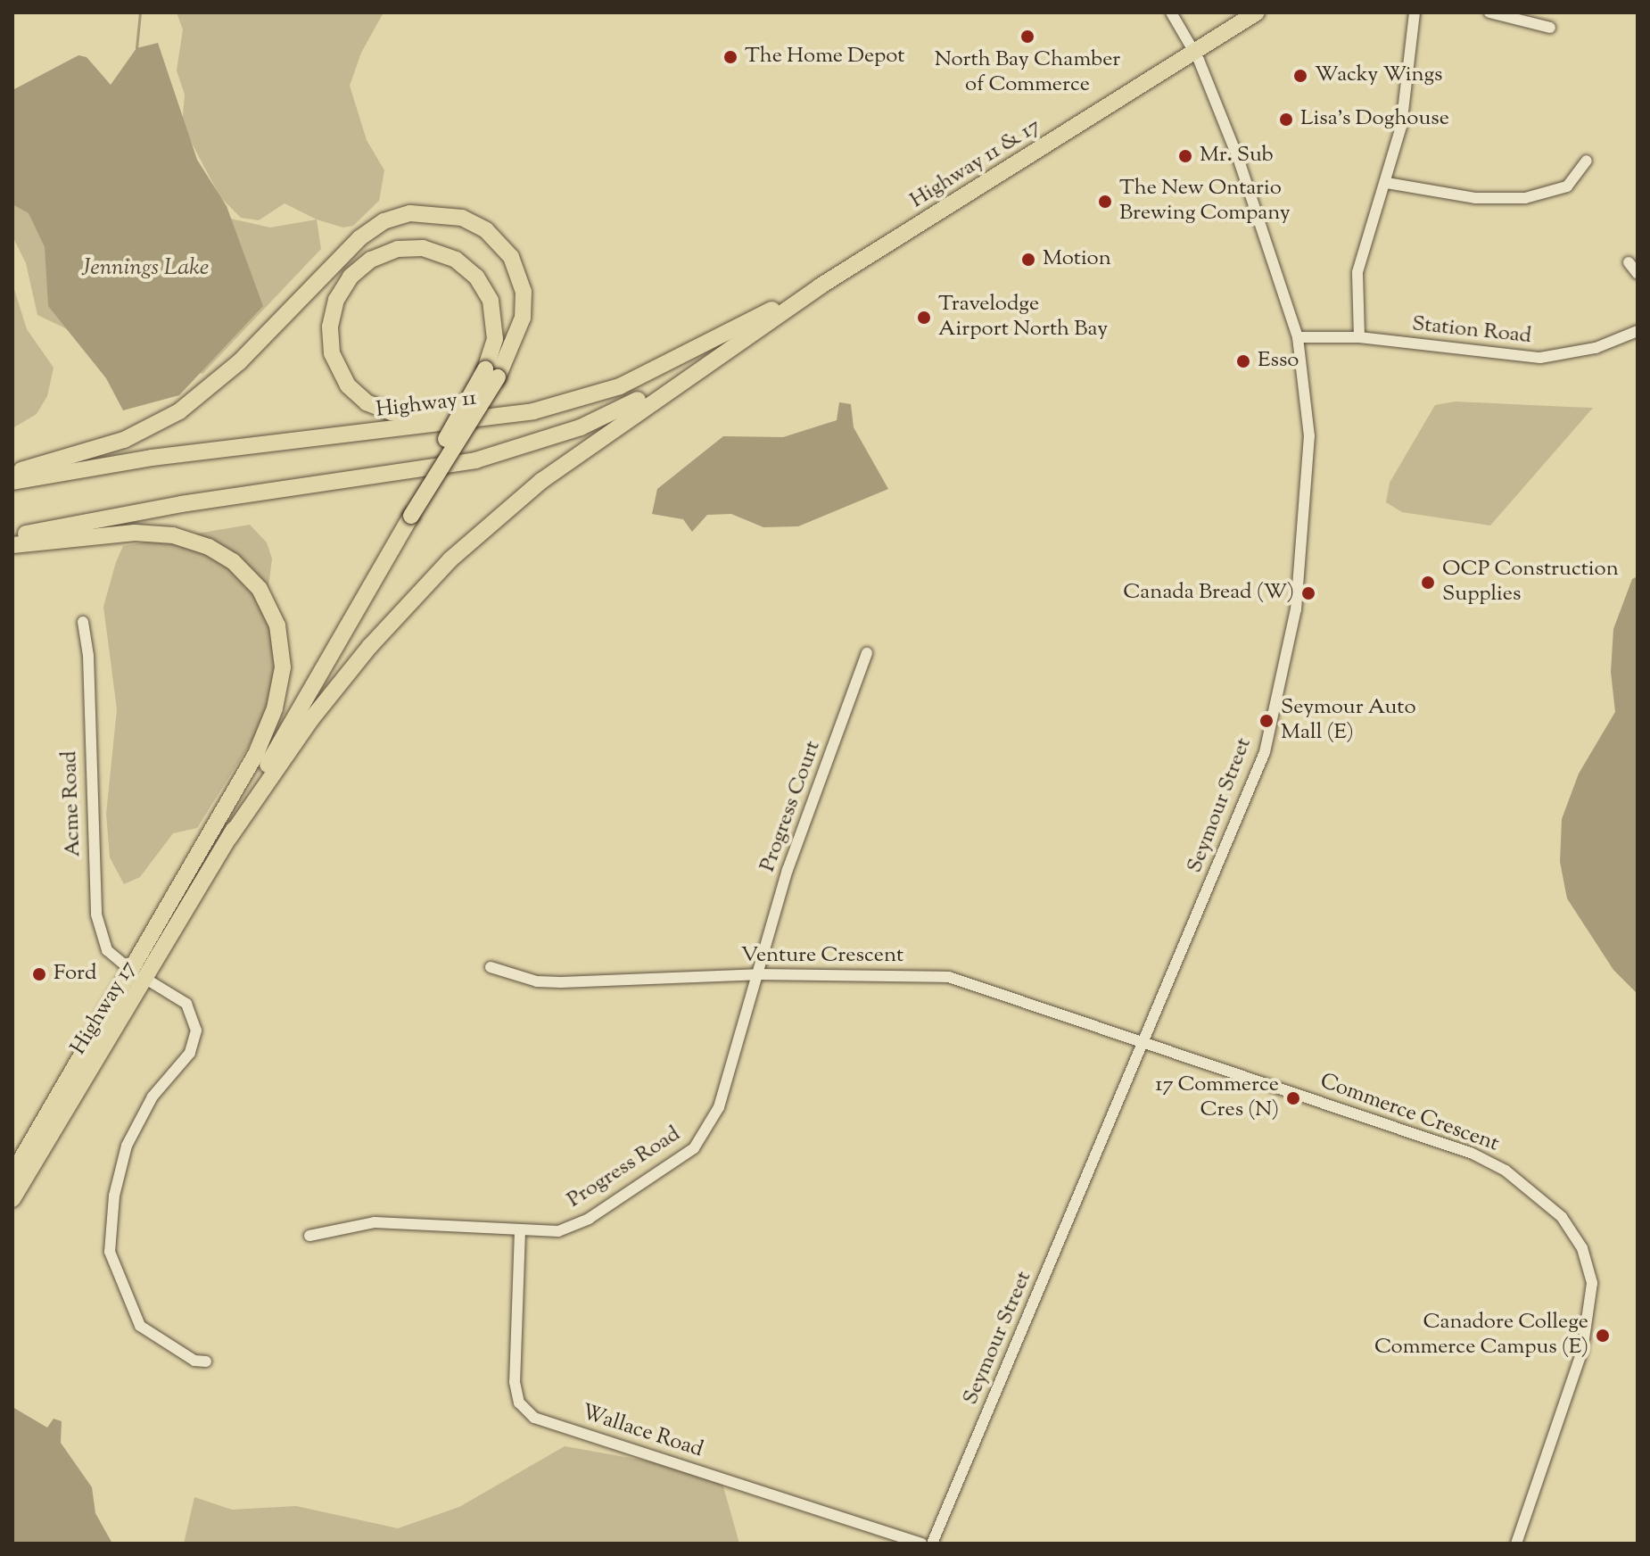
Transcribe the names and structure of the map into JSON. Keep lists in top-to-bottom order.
{
  "streets": {
    "highway": ["Highway 11 & 17", "Highway 11", "Highway 17"],
    "street": [
      "Station Road",
      "Acme Road",
      "Seymour Street",
      "Progress Court",
      "Venture Crescent",
      "Commerce Crescent",
      "Progress Road",
      "Wallace Road"
    ]
  },
  "crossings": [
    ["Highway 11 & 17", "Highway 11"],
    ["Highway 11 & 17", "Seymour Street"],
    ["Station Road", "Seymour Street"],
    ["Acme Road", "Highway 17"],
    ["Seymour Street", "Venture Crescent"],
    ["Seymour Street", "Commerce Crescent"],
    ["Progress Court", "Venture Crescent"],
    ["Progress Court", "Progress Road"],
    ["Venture Crescent", "Commerce Crescent"],
    ["Venture Crescent", "Progress Road"],
    ["Progress Road", "Wallace Road"]
  ],
  "water": ["Jennings Lake"],
  "places": [
    "North Bay Chamber of Commerce",
    "The Home Depot",
    "Wacky Wings",
    "Lisa's Doghouse",
    "Mr. Sub",
    "The New Ontario Brewing Company",
    "Motion",
    "Travelodge Airport North Bay",
    "Esso",
    "OCP Construction Supplies",
    "Canada Bread (W)",
    "Seymour Auto Mall (E)",
    "Ford",
    "17 Commerce Cres (N)",
    "Canadore College Commerce Campus (E)"
  ]
}
